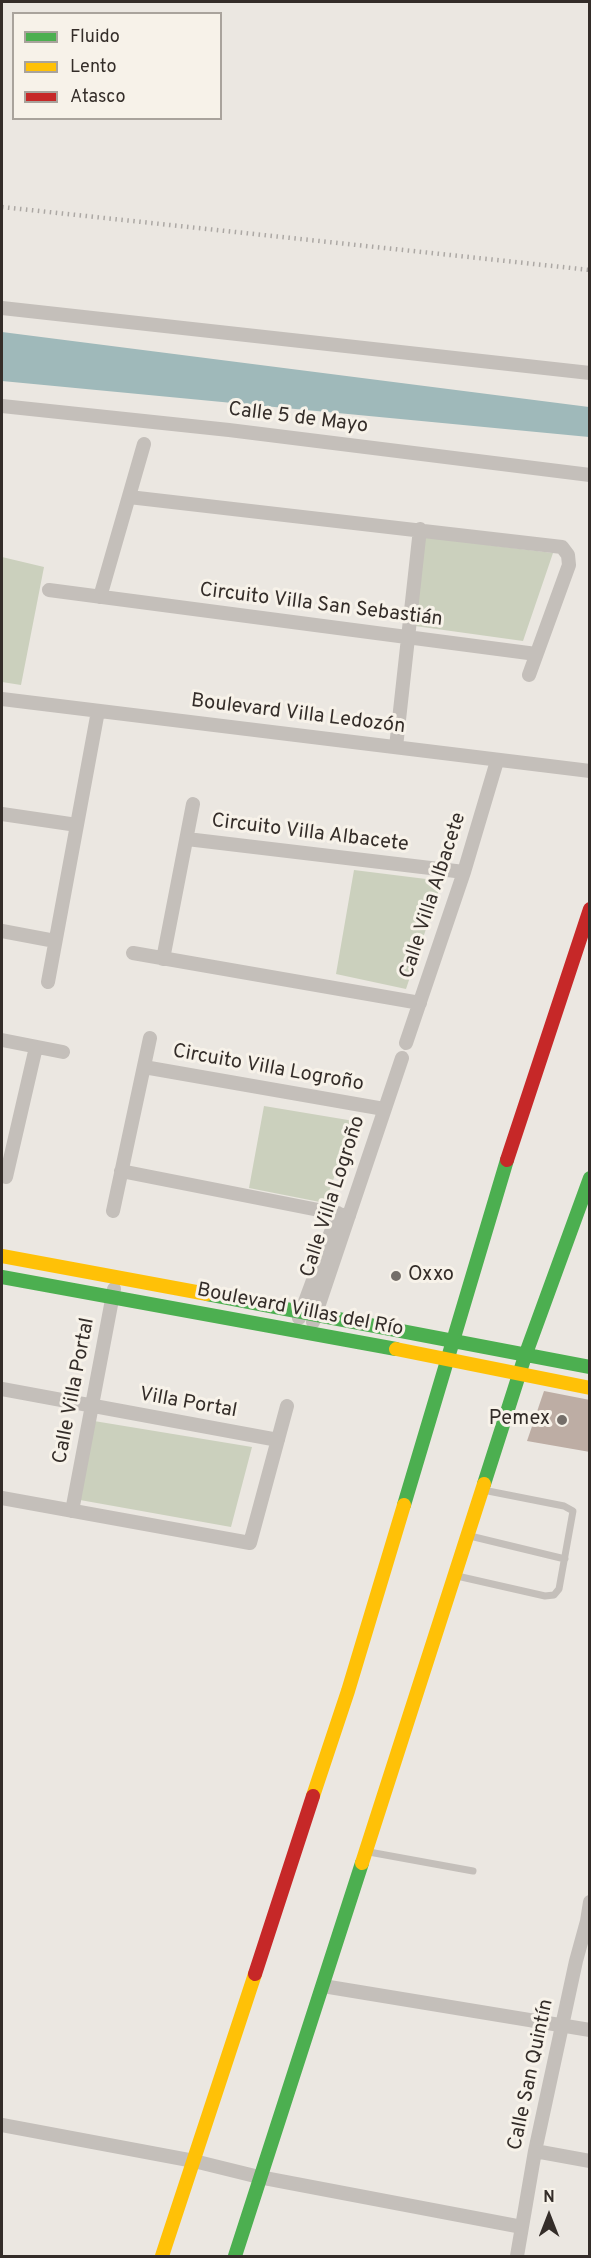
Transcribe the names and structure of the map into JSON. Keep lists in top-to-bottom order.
{
  "streets": {
    "street": [
      "Calle 5 de Mayo",
      "Circuito Villa San Sebastián",
      "Boulevard Villa Ledozón",
      "Circuito Villa Albacete",
      "Calle Villa Albacete",
      "Circuito Villa Logroño",
      "Calle Villa Logroño",
      "Boulevard Villas del Río",
      "Calle Villa Portal",
      "Villa Portal",
      "Calle San Quintín"
    ]
  },
  "crossings": [
    ["Boulevard Villa Ledozón", "Calle Villa Albacete"],
    ["Circuito Villa Albacete", "Calle Villa Albacete"],
    ["Circuito Villa Logroño", "Calle Villa Logroño"],
    ["Calle Villa Logroño", "Boulevard Villas del Río"],
    ["Boulevard Villas del Río", "Calle Villa Portal"],
    ["Calle Villa Portal", "Villa Portal"]
  ],
  "places": ["Oxxo", "Pemex"],
  "legend": ["Fluido", "Lento", "Atasco"],
  "north": "top"
}
